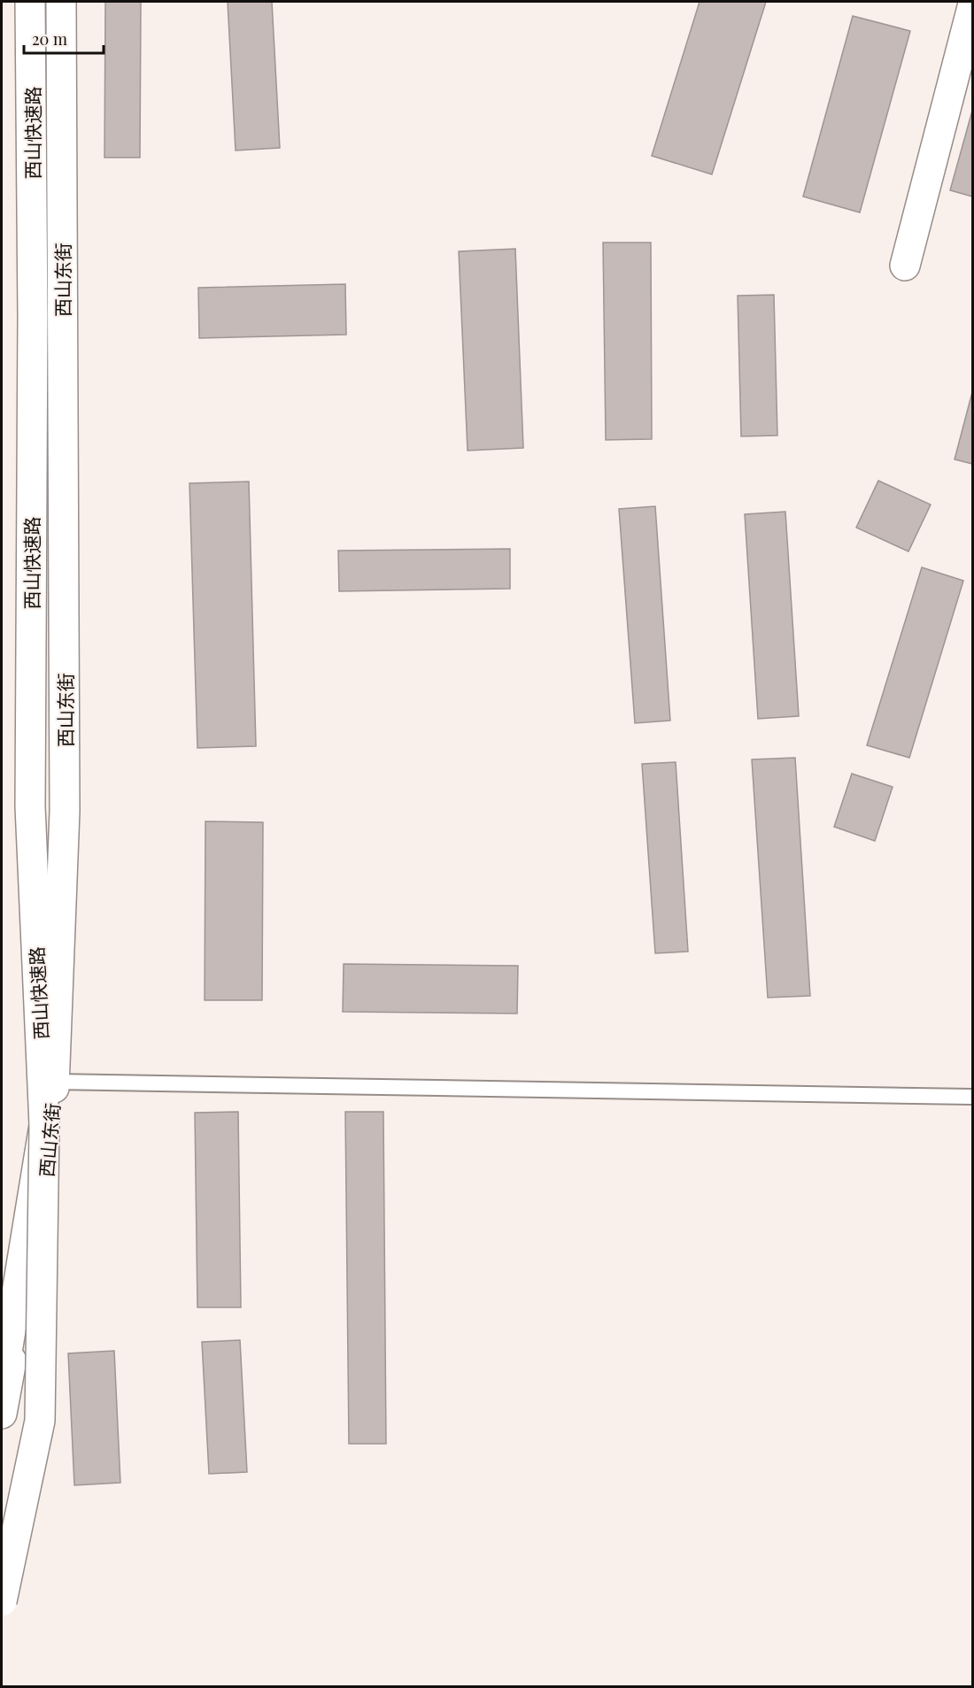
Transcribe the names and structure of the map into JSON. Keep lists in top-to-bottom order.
{
  "streets": {
    "main road": ["西山快速路", "西山东街"]
  },
  "scale_bar": "20 m"
}
